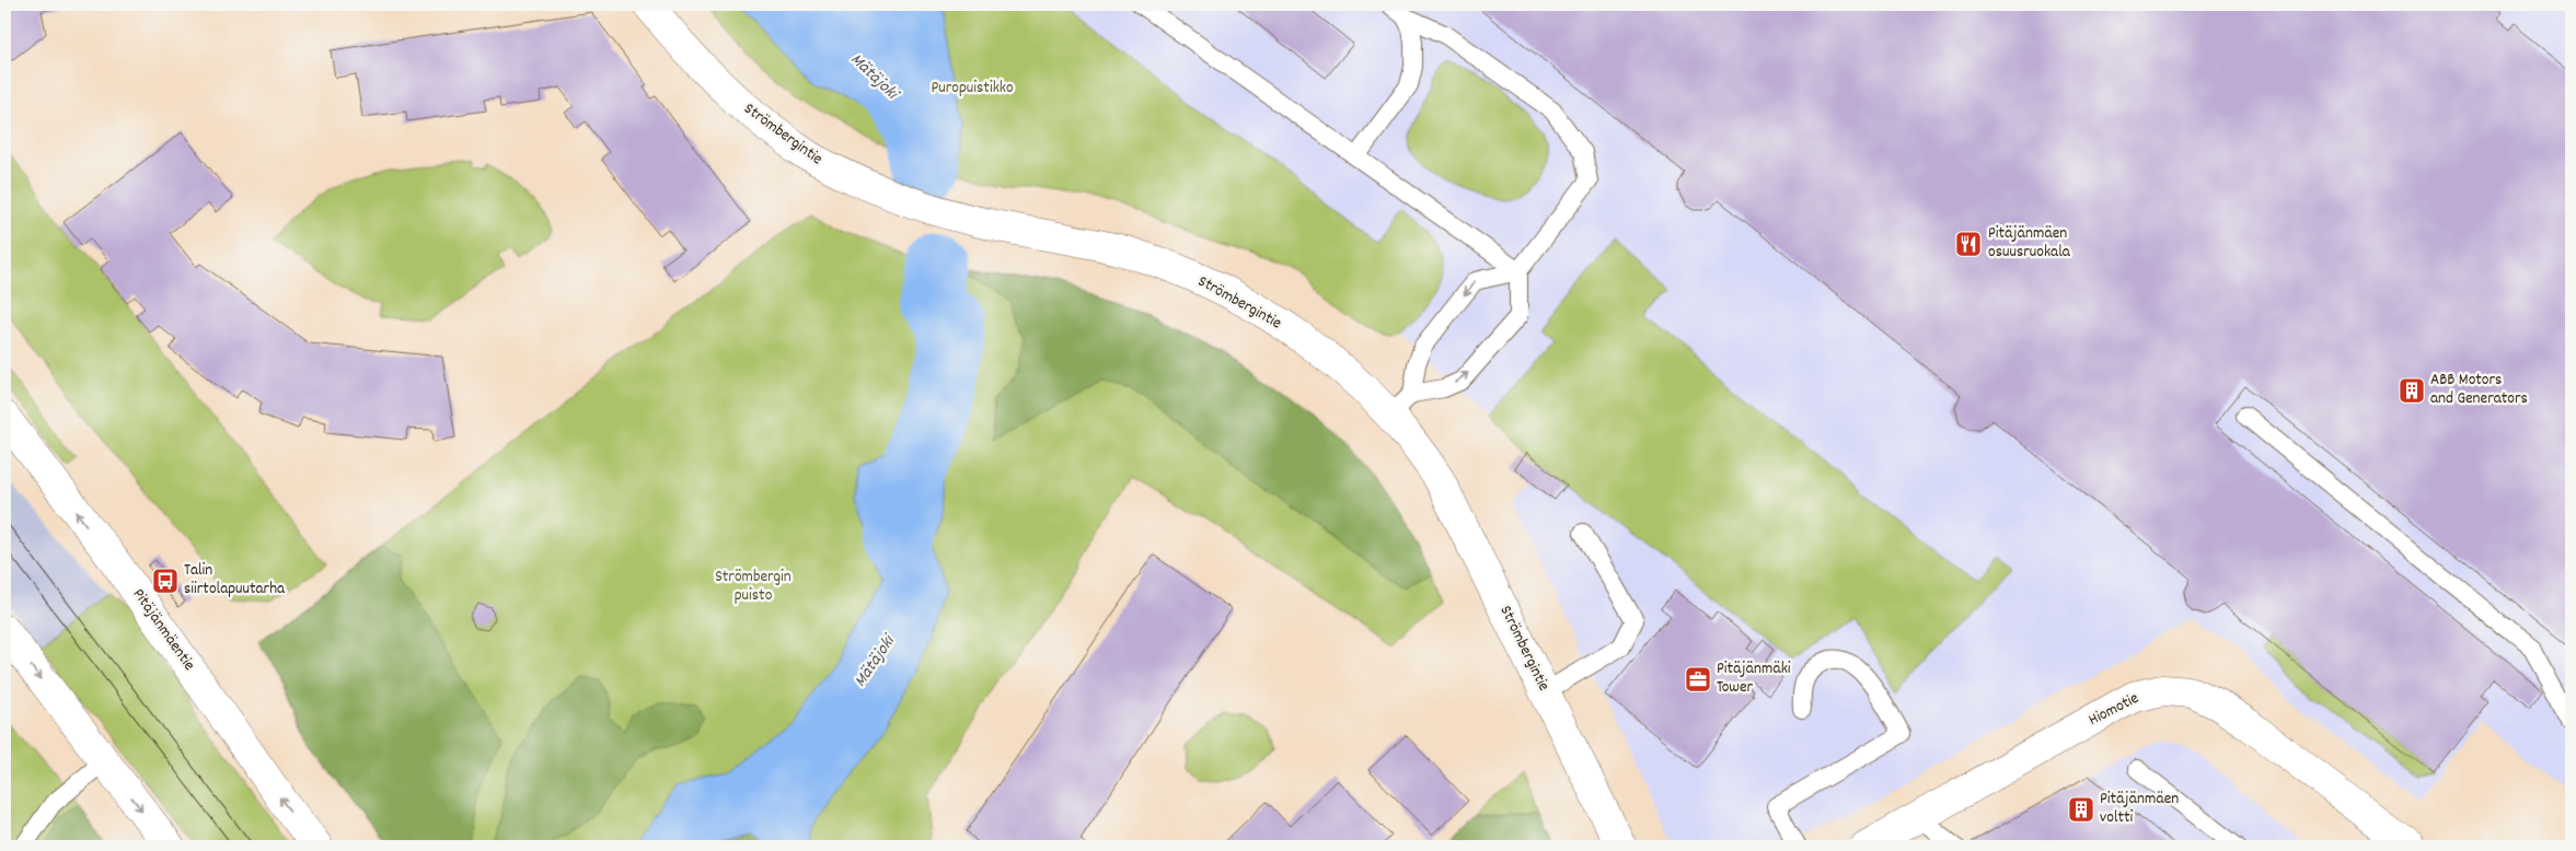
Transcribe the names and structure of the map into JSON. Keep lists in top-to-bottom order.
{
  "streets": {
    "street": ["Strömbergintie", "Pitäjänmäentie", "Hiomotie"]
  },
  "water": ["Mätäjoki"],
  "parks": ["Puropuistikko", "Strömbergin puisto"],
  "places": {
    "restaurant": ["Pitäjänmäen osuusruokala"],
    "building": ["ABB Motors and Generators", "Pitäjänmäen voltti"],
    "bus stop": ["Talin siirtolapuutarha"],
    "office": ["Pitäjänmäki Tower"]
  }
}
